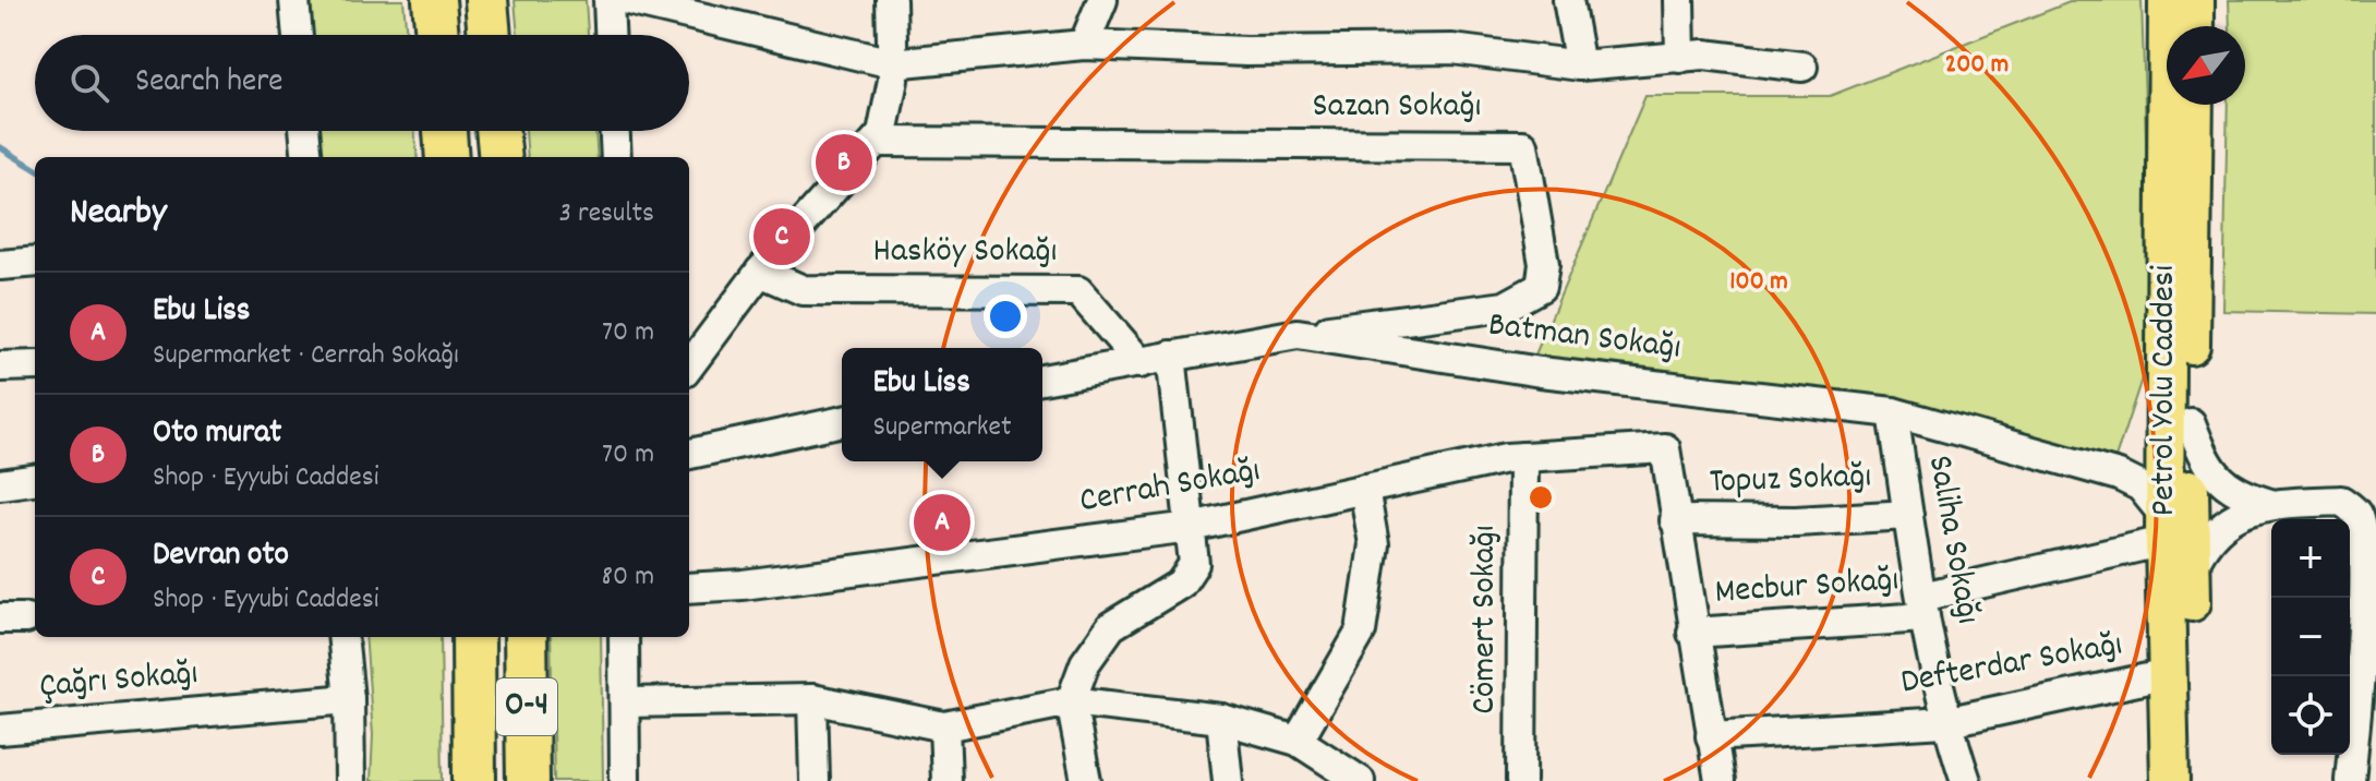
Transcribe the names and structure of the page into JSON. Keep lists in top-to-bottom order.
{
  "streets": {
    "highway": ["O-4"],
    "main road": ["Petrol Yolu Caddesi"],
    "street": [
      "Sazan Sokağı",
      "Hasköy Sokağı",
      "Batman Sokağı",
      "Topuz Sokağı",
      "Cerrah Sokağı",
      "Saliha Sokağı",
      "Mecbur Sokağı",
      "Cömert Sokağı",
      "Defterdar Sokağı",
      "Çağrı Sokağı"
    ]
  },
  "crossings": [
    ["Sazan Sokağı", "Batman Sokağı"],
    ["Hasköy Sokağı", "Batman Sokağı"],
    ["Batman Sokağı", "Saliha Sokağı"],
    ["Petrol Yolu Caddesi", "Mecbur Sokağı"],
    ["Petrol Yolu Caddesi", "Defterdar Sokağı"],
    ["Topuz Sokağı", "Cerrah Sokağı"],
    ["Topuz Sokağı", "Saliha Sokağı"],
    ["Cerrah Sokağı", "Cömert Sokağı"],
    ["Saliha Sokağı", "Mecbur Sokağı"],
    ["Saliha Sokağı", "Defterdar Sokağı"]
  ],
  "north": "bottom left",
  "page": {
    "search": "Search here",
    "pins": ["B", "C", "A"],
    "heading": ["Nearby", "3 results"],
    "list": [
      {
        "mark": "A",
        "name": "Ebu Liss",
        "note": "Supermarket · Cerrah Sokağı",
        "value": "70 m"
      },
      {
        "mark": "B",
        "name": "Oto murat",
        "note": "Shop · Eyyubi Caddesi",
        "value": "70 m"
      },
      {
        "mark": "C",
        "name": "Devran oto",
        "note": "Shop · Eyyubi Caddesi",
        "value": "80 m"
      }
    ],
    "popup": ["Ebu Liss", "Supermarket"],
    "map_buttons": ["+", "−"]
  },
  "rings": ["200 m", "100 m"]
}
